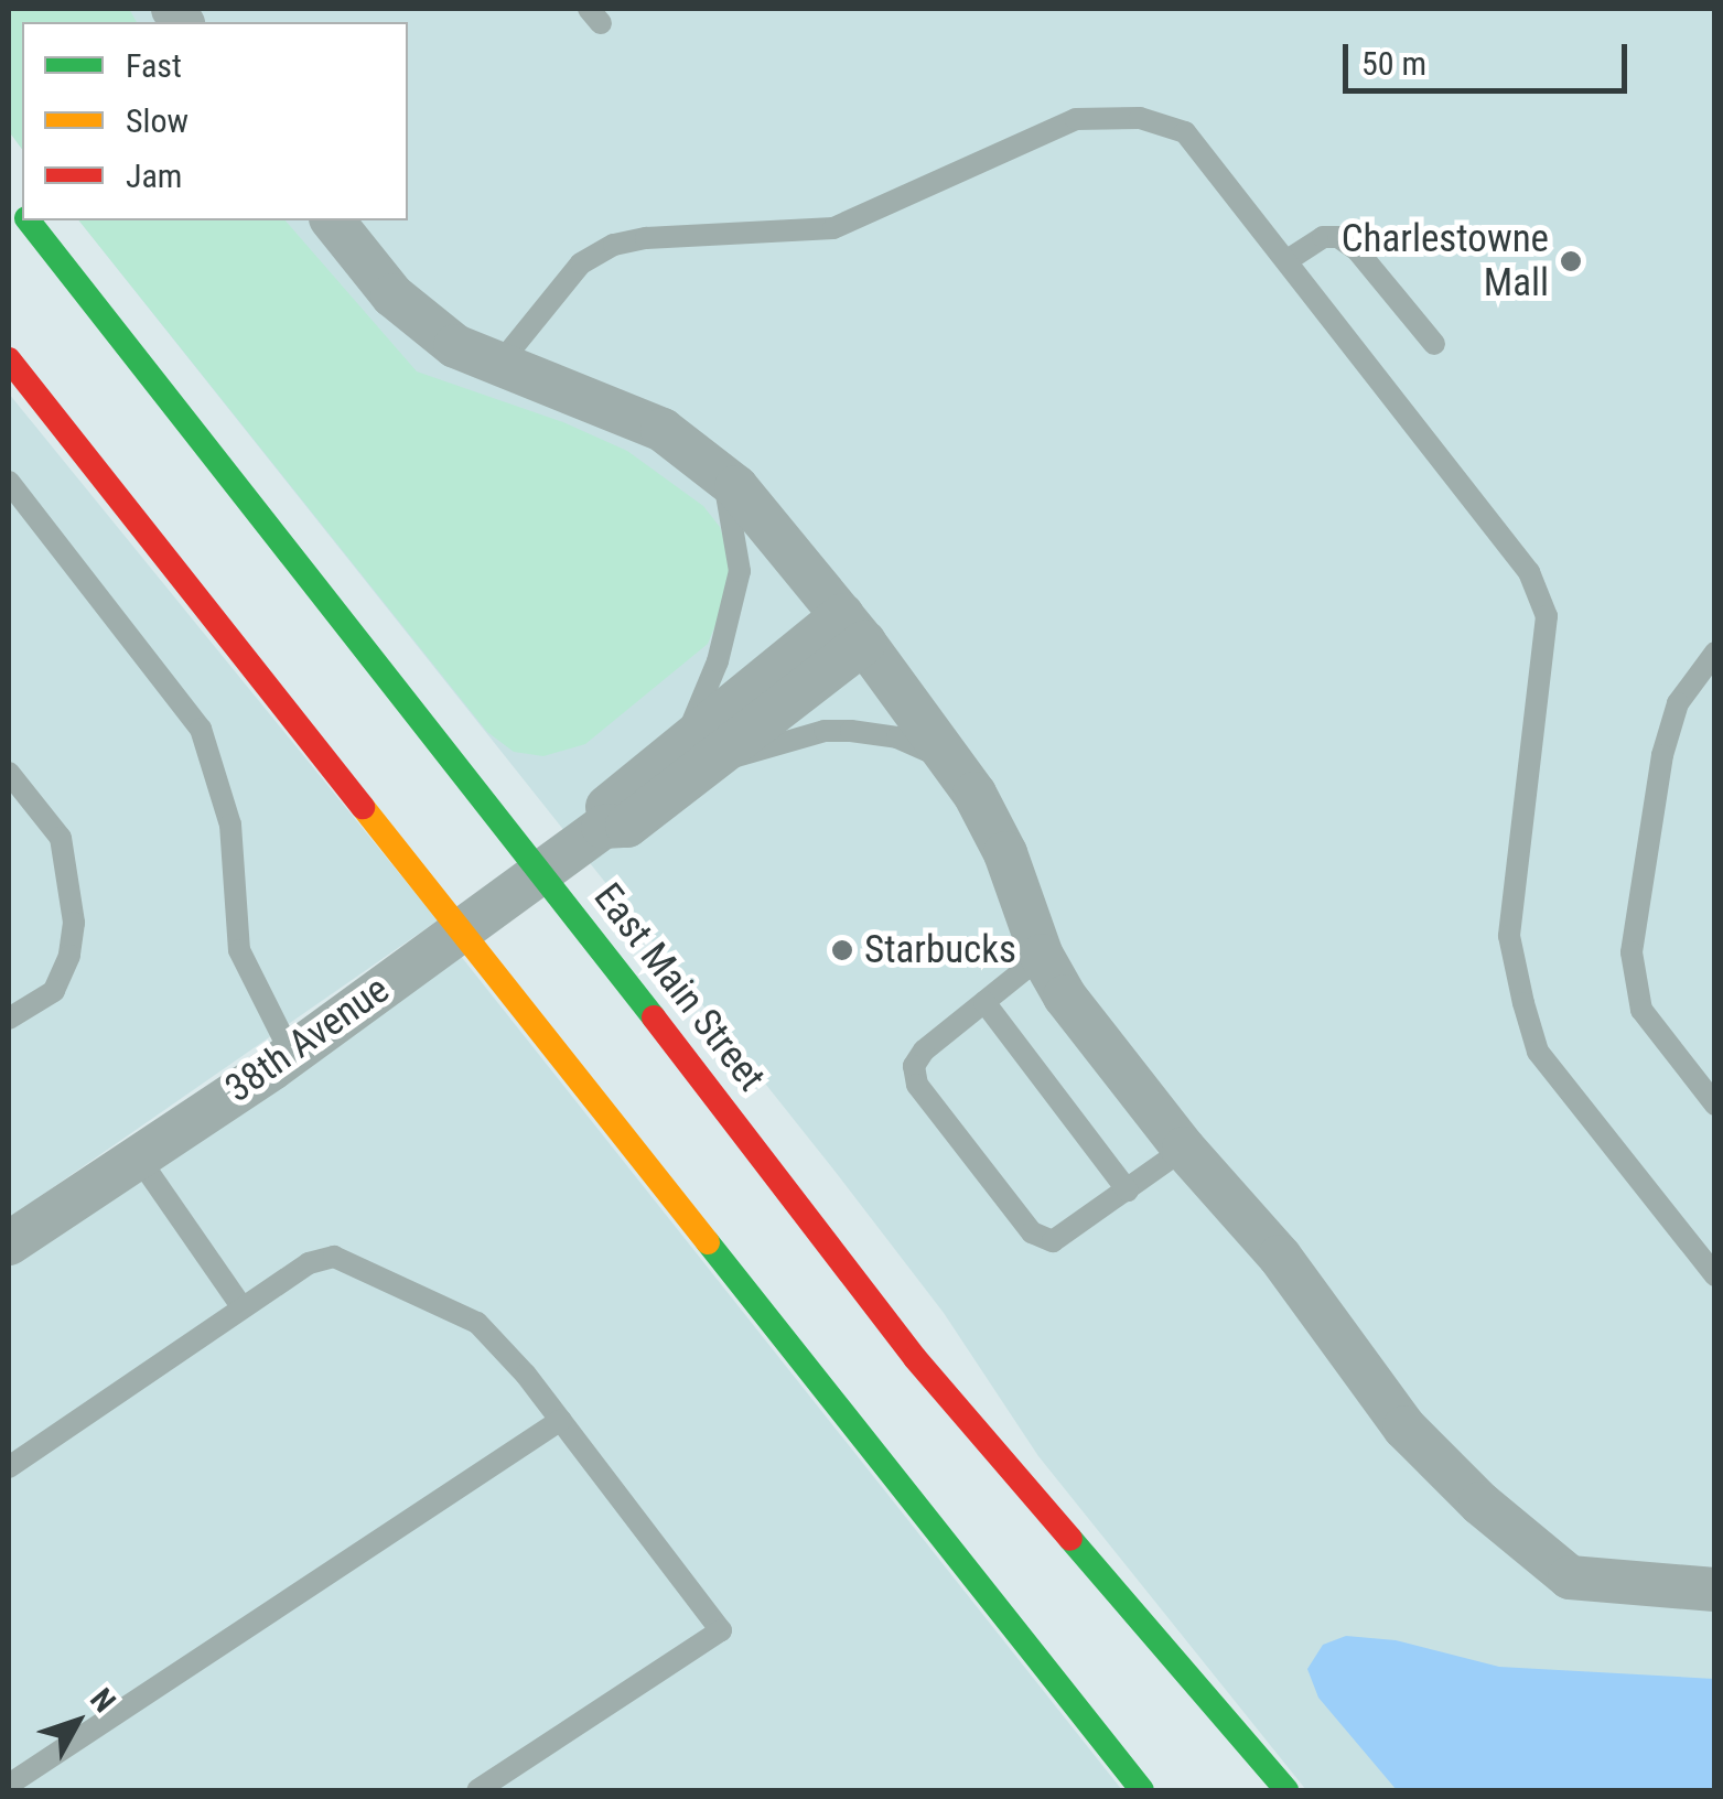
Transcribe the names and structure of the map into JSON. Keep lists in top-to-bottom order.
{
  "streets": {
    "main road": ["East Main Street"],
    "street": ["38th Avenue"]
  },
  "crossings": [
    ["East Main Street", "38th Avenue"]
  ],
  "places": ["Charlestowne Mall", "Starbucks"],
  "legend": ["Fast", "Slow", "Jam"],
  "scale_bar": "50 m",
  "north": "top right"
}
